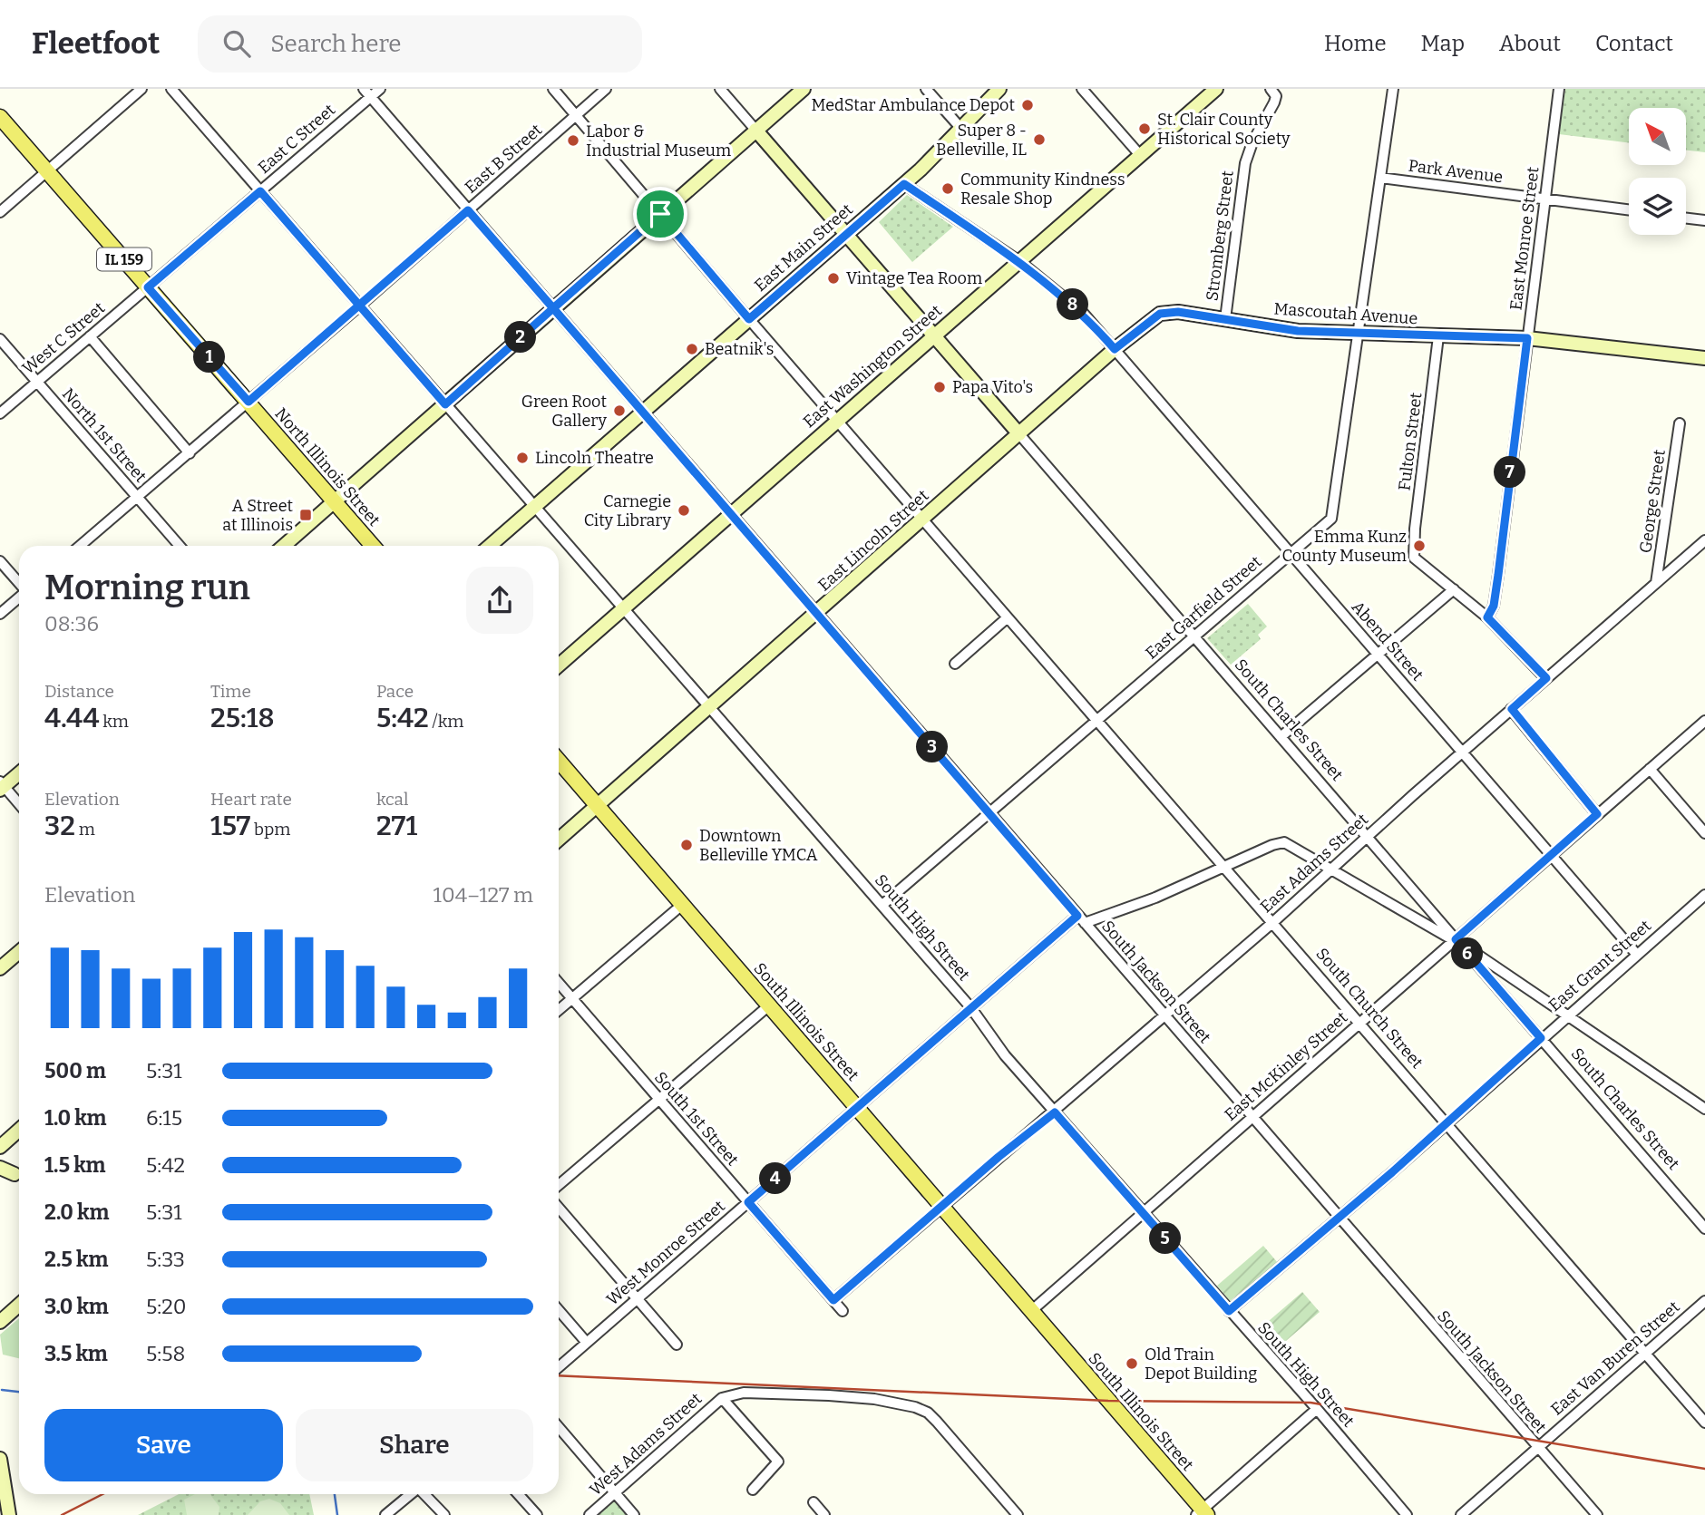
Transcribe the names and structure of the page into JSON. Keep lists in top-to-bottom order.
{
  "streets": {
    "main road": ["IL 159", "North Illinois Street", "South Illinois Street"],
    "street": [
      "East C Street",
      "East B Street",
      "Park Avenue",
      "Stromberg Street",
      "East Monroe Street",
      "East Main Street",
      "Mascoutah Avenue",
      "West C Street",
      "East Washington Street",
      "North 1st Street",
      "Fulton Street",
      "George Street",
      "East Lincoln Street",
      "East Garfield Street",
      "Abend Street",
      "South Charles Street",
      "East Adams Street",
      "South High Street",
      "East Grant Street",
      "South Jackson Street",
      "South Church Street",
      "East McKinley Street",
      "South 1st Street",
      "West Monroe Street",
      "East Van Buren Street",
      "West Adams Street"
    ]
  },
  "crossings": [
    ["East C Street", "West C Street"],
    ["East C Street", "North Illinois Street"],
    ["East C Street", "South High Street"],
    ["East C Street", "South Jackson Street"],
    ["East B Street", "North 1st Street"],
    ["East B Street", "North Illinois Street"],
    ["East B Street", "South High Street"],
    ["East B Street", "South Jackson Street"],
    ["East B Street", "South Church Street"],
    ["Park Avenue", "East Monroe Street"],
    ["Park Avenue", "East Garfield Street"],
    ["Stromberg Street", "Mascoutah Avenue"],
    ["East Monroe Street", "Mascoutah Avenue"],
    ["East Main Street", "South Charles Street"],
    ["East Main Street", "South High Street"],
    ["East Main Street", "South Jackson Street"],
    ["East Main Street", "South Church Street"],
    ["Mascoutah Avenue", "Fulton Street"],
    ["Mascoutah Avenue", "East Lincoln Street"],
    ["Mascoutah Avenue", "East Garfield Street"],
    ["Mascoutah Avenue", "Abend Street"],
    ["West C Street", "North 1st Street"],
    ["West C Street", "North Illinois Street"],
    ["East Washington Street", "South Charles Street"],
    ["East Washington Street", "South High Street"],
    ["East Washington Street", "South Jackson Street"],
    ["East Washington Street", "South Church Street"],
    ["George Street", "East Adams Street"],
    ["East Lincoln Street", "Abend Street"],
    ["East Lincoln Street", "South Charles Street"],
    ["East Lincoln Street", "South High Street"],
    ["East Lincoln Street", "South Jackson Street"],
    ["East Lincoln Street", "South Church Street"],
    ["East Lincoln Street", "South Illinois Street"],
    ["East Garfield Street", "Abend Street"],
    ["East Garfield Street", "South Charles Street"],
    ["East Garfield Street", "South High Street"],
    ["East Garfield Street", "South Jackson Street"],
    ["East Garfield Street", "South Church Street"],
    ["Abend Street", "East Adams Street"],
    ["Abend Street", "East Grant Street"],
    ["Abend Street", "East McKinley Street"],
    ["South Charles Street", "East Adams Street"],
    ["South Charles Street", "East Grant Street"],
    ["South Charles Street", "East McKinley Street"],
    ["East Adams Street", "South High Street"],
    ["East Adams Street", "South Jackson Street"],
    ["East Adams Street", "South Church Street"],
    ["East Adams Street", "South Illinois Street"],
    ["South High Street", "East Grant Street"],
    ["South High Street", "East McKinley Street"],
    ["East Grant Street", "South Jackson Street"],
    ["East Grant Street", "South Church Street"],
    ["South Jackson Street", "East McKinley Street"],
    ["South Jackson Street", "East Van Buren Street"],
    ["South Church Street", "East McKinley Street"],
    ["South Church Street", "East Van Buren Street"],
    ["South Illinois Street", "East McKinley Street"],
    ["South Illinois Street", "West Monroe Street"],
    ["South 1st Street", "West Monroe Street"]
  ],
  "places": {
    "other": [
      "MedStar Ambulance Depot",
      "St. Clair County Historical Society",
      "Super 8 - Belleville, IL",
      "Labor & Industrial Museum",
      "Community Kindness Resale Shop",
      "Vintage Tea Room",
      "Beatnik's",
      "Papa Vito's",
      "Green Root Gallery",
      "Lincoln Theatre",
      "Carnegie City Library",
      "Emma Kunz County Museum",
      "Downtown Belleville YMCA",
      "Old Train Depot Building"
    ],
    "transit": ["A Street at Illinois"]
  },
  "north": "top left",
  "page": {
    "header": "Fleetfoot",
    "search": "Search here",
    "nav": [
      "Home",
      "Map",
      "About",
      "Contact"
    ],
    "pins": [
      "8",
      "2",
      "1",
      "7",
      "3",
      "6",
      "4",
      "5"
    ],
    "heading": ["Morning run", "08:36"],
    "stats": [
      ["Distance", "4.44 km"],
      ["Time", "25:18"],
      ["Pace", "5:42 /km"],
      ["Elevation", "32 m"],
      ["Heart rate", "157 bpm"],
      ["kcal", "271"]
    ],
    "chart": ["Elevation", "104–127 m"],
    "list": [
      {
        "name": "500 m",
        "note": "5:31"
      },
      {
        "name": "1.0 km",
        "note": "6:15"
      },
      {
        "name": "1.5 km",
        "note": "5:42"
      },
      {
        "name": "2.0 km",
        "note": "5:31"
      },
      {
        "name": "2.5 km",
        "note": "5:33"
      },
      {
        "name": "3.0 km",
        "note": "5:20"
      },
      {
        "name": "3.5 km",
        "note": "5:58"
      }
    ],
    "buttons": ["Save", "Share"]
  }
}
